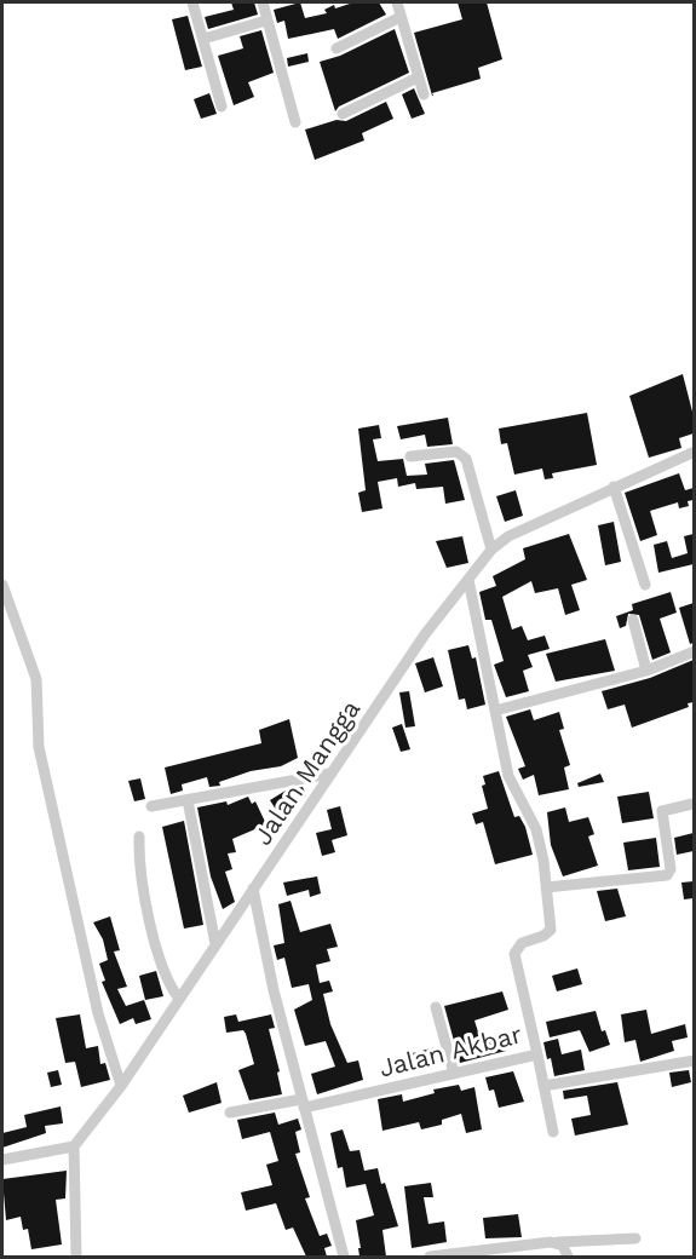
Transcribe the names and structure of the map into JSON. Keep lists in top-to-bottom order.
{
  "streets": {
    "street": ["Jalan Mangga", "Jalan Akbar"]
  },
  "crossings": [
    ["Jalan Mangga", "Jalan Akbar"]
  ]
}
